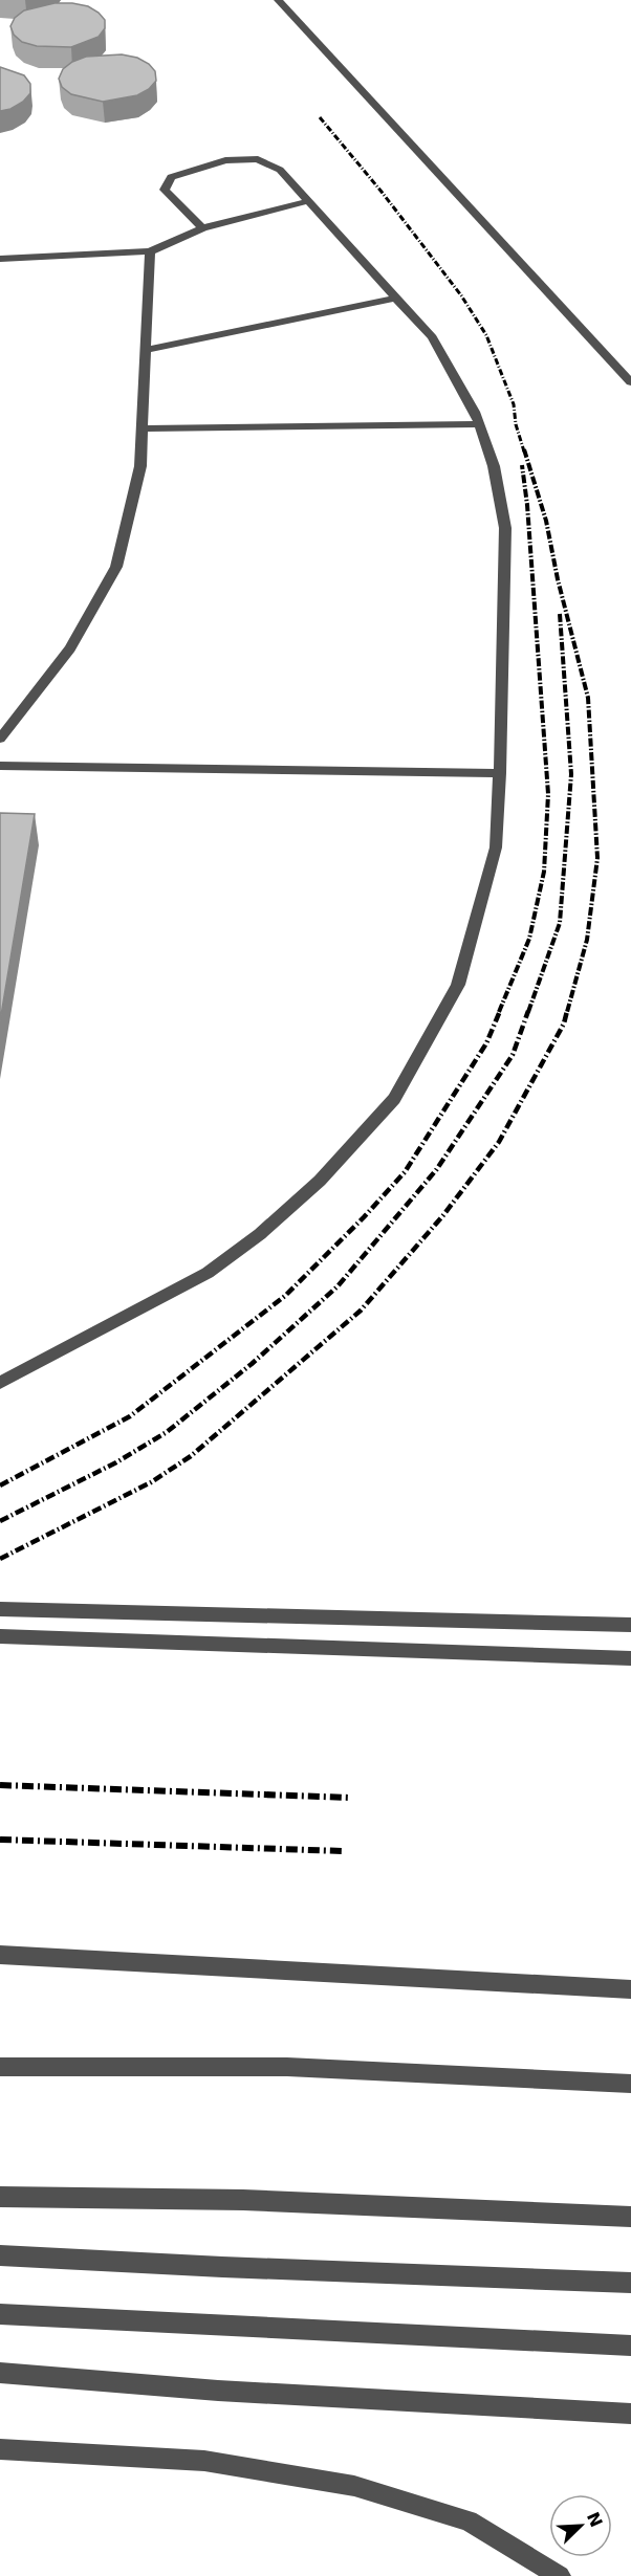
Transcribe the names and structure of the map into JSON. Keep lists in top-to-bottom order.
{
  "north": "top right"
}
